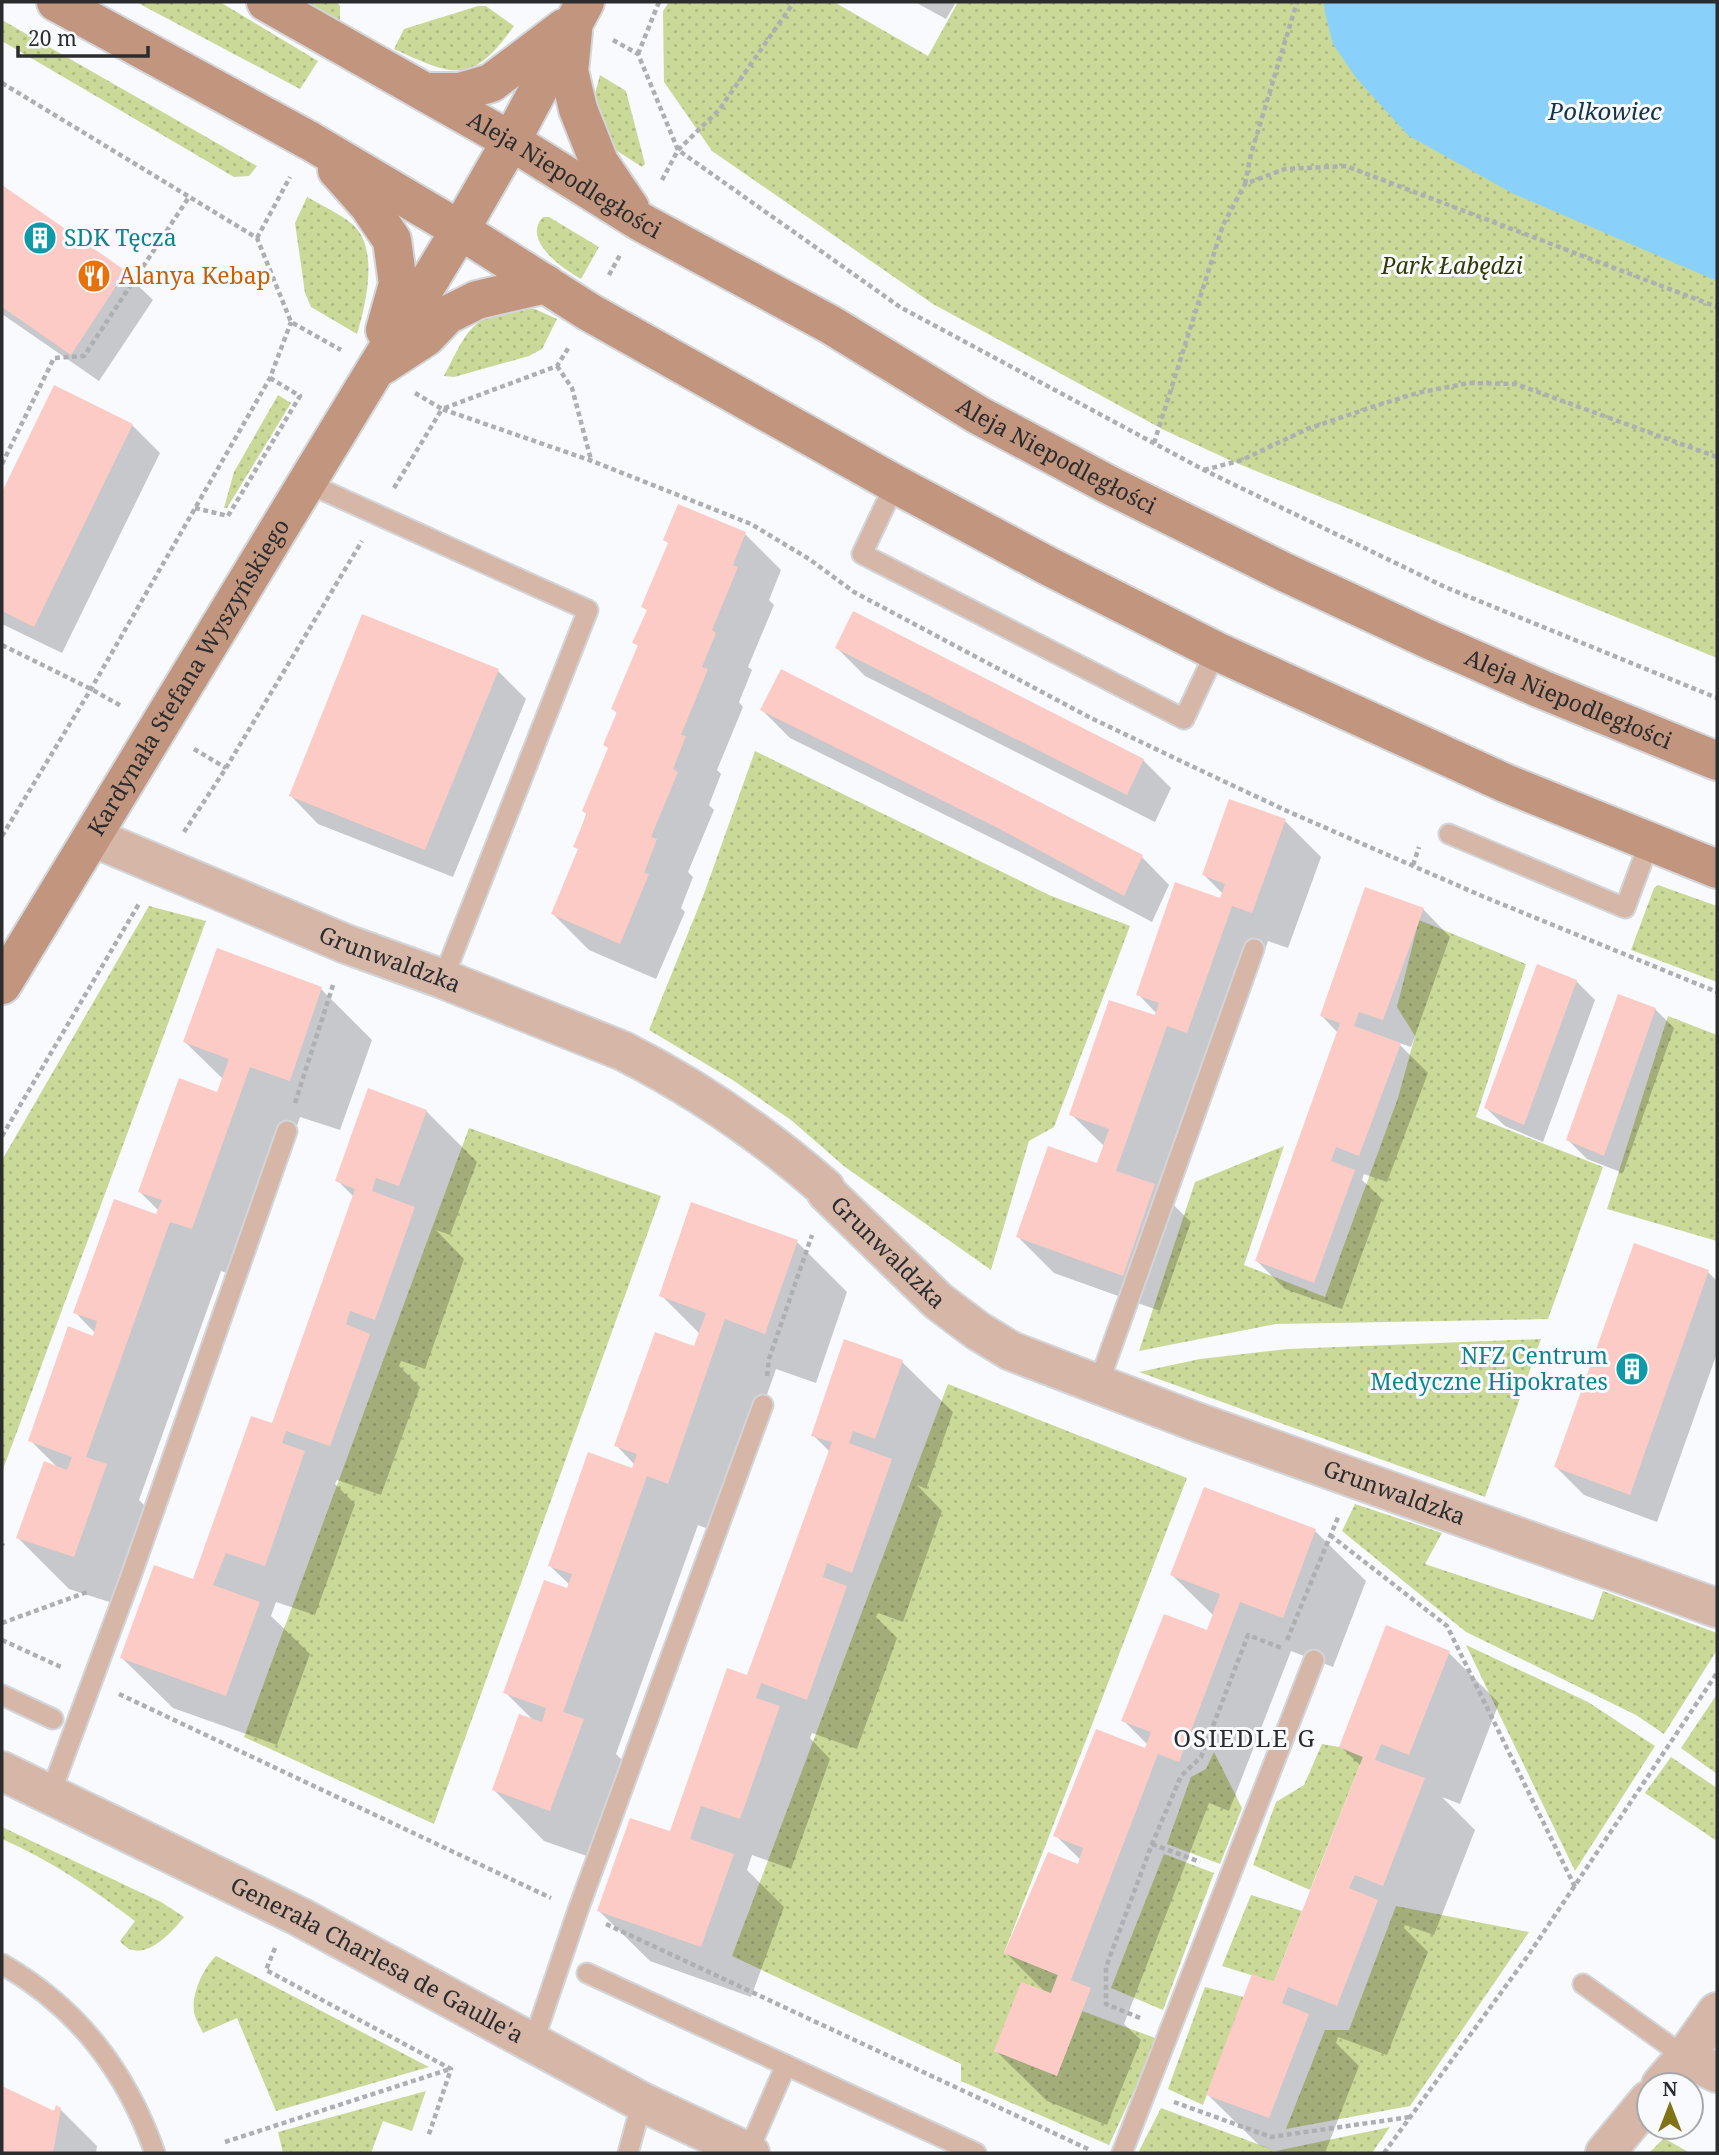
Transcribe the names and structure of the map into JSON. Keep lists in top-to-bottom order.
{
  "streets": {
    "street": [
      "Aleja Niepodległości",
      "Kardynała Stefana Wyszyńskiego",
      "Grunwaldzka",
      "Generała Charlesa de Gaulle'a"
    ]
  },
  "crossings": [
    ["Aleja Niepodległości", "Kardynała Stefana Wyszyńskiego"],
    ["Kardynała Stefana Wyszyńskiego", "Grunwaldzka"]
  ],
  "districts": ["OSIEDLE G"],
  "water": ["Polkowiec"],
  "parks": ["Park Łabędzi"],
  "places": {
    "building": ["SDK Tęcza", "NFZ Centrum Medyczne Hipokrates"],
    "restaurant": ["Alanya Kebap"]
  },
  "scale_bar": "20 m",
  "north": "top"
}
